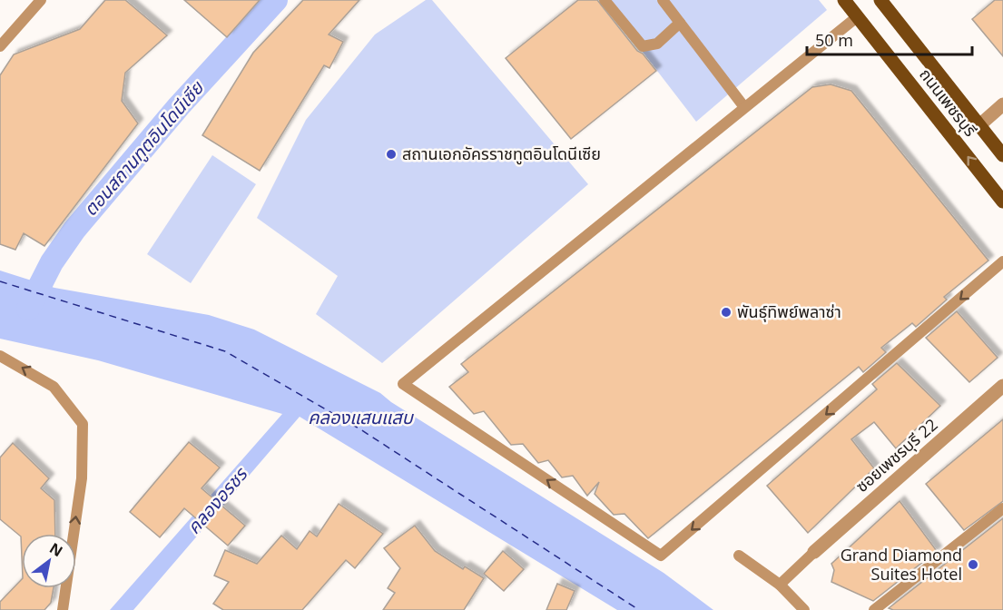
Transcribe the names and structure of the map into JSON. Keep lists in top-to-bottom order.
{
  "streets": {
    "main road": ["ถนนเพชรบุรี"],
    "street": ["ซอยเพชรบุรี 22"]
  },
  "water": ["ตอนสถานทูตอินโดนีเซีย", "คลองแสนแสบ", "คลองอรชร"],
  "places": ["สถานเอกอัครราชทูตอินโดนีเซีย", "พันธุ์ทิพย์พลาซ่า", "Grand Diamond Suites Hotel"],
  "scale_bar": "50 m",
  "north": "top right"
}
